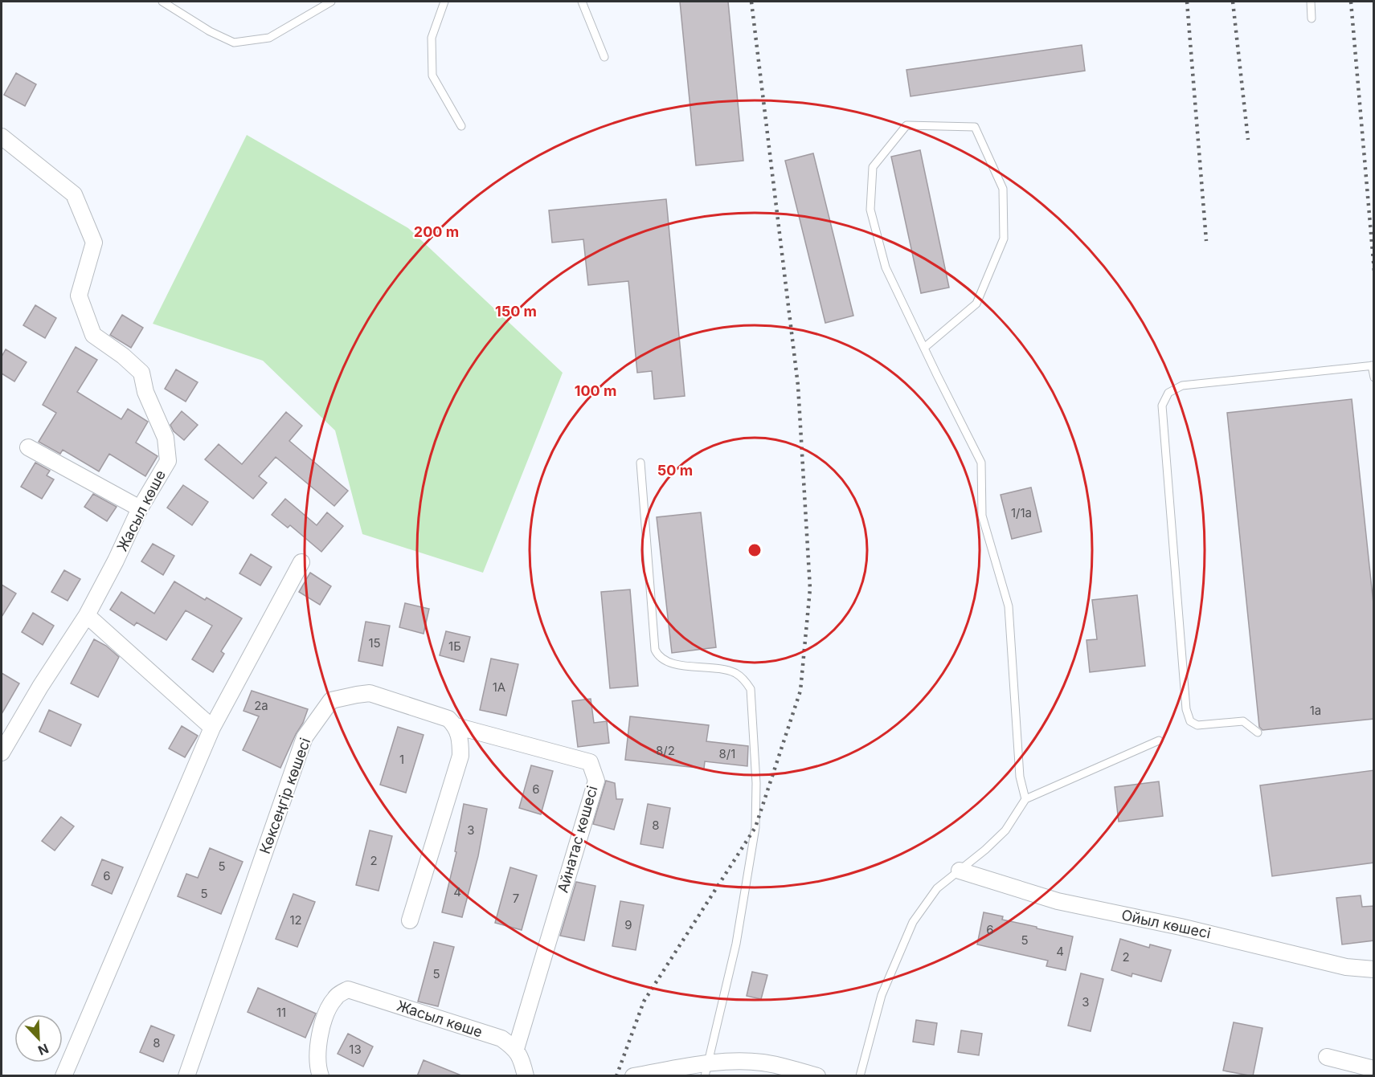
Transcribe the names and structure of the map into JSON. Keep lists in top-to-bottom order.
{
  "streets": {
    "street": [
      "Жасыл көше",
      "Көксеңгір көшесі",
      "Айнатас көшесі",
      "Ойыл көшесі"
    ]
  },
  "crossings": [
    ["Жасыл көше", "Айнатас көшесі"],
    ["Көксеңгір көшесі", "Айнатас көшесі"]
  ],
  "house_numbers": [
    "1/1а",
    "15",
    "1Б",
    "1А",
    "2а",
    "1а",
    "8/2",
    "8/1",
    "1",
    "6",
    "8",
    "3",
    "2",
    "5",
    "6",
    "4",
    "5",
    "7",
    "12",
    "9",
    "6",
    "5",
    "4",
    "2",
    "5",
    "3",
    "11",
    "8",
    "13"
  ],
  "north": "bottom right",
  "rings": [
    "200 m",
    "150 m",
    "100 m",
    "50 m"
  ]
}
